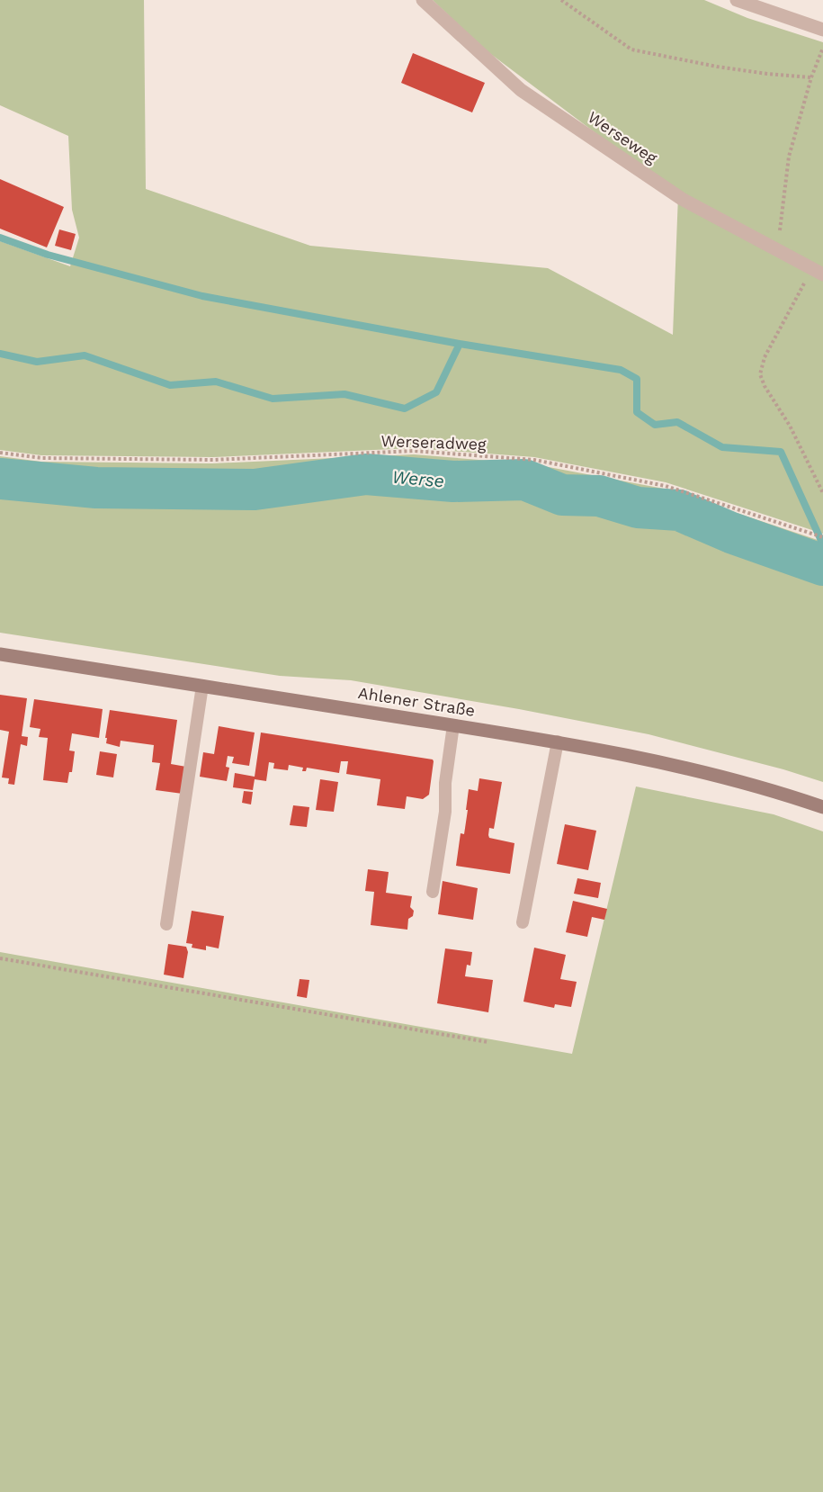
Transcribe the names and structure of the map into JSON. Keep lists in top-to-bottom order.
{
  "streets": {
    "main road": ["Ahlener Straße"],
    "street": ["Werseweg"],
    "path": ["Werseradweg"]
  },
  "water": ["Werse"]
}
